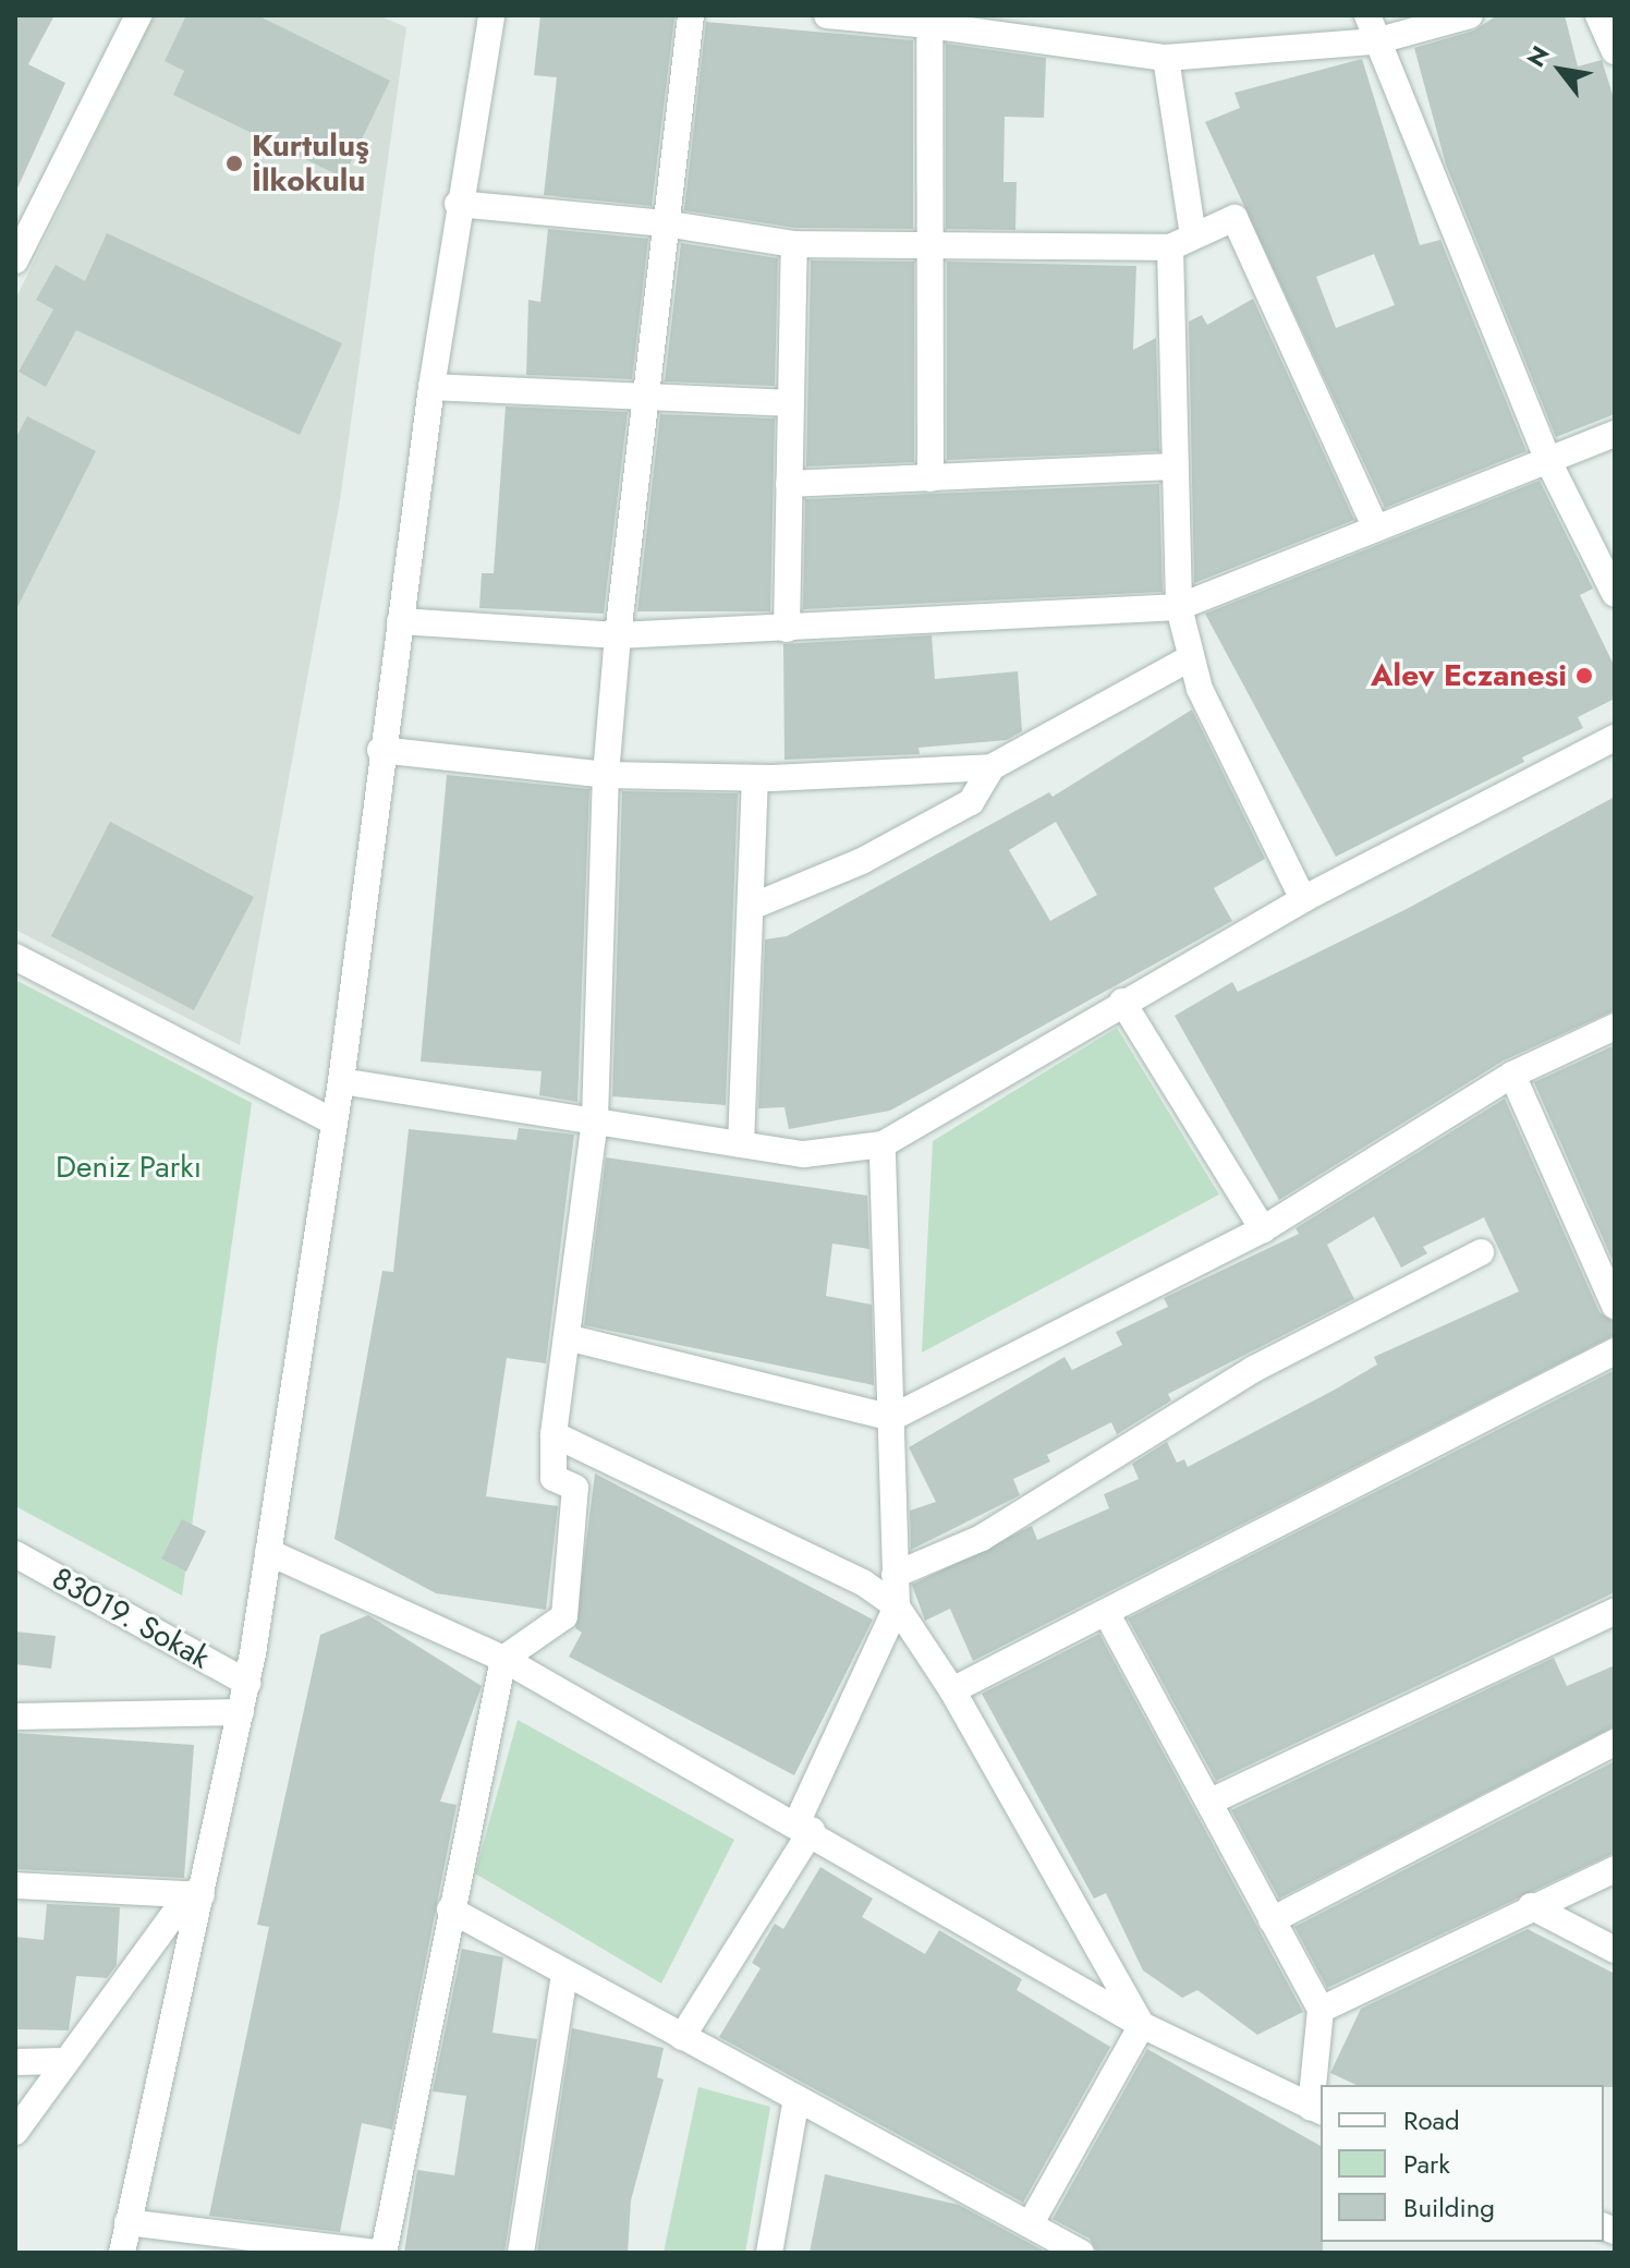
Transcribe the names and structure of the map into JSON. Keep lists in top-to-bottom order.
{
  "streets": {
    "street": ["83019. Sokak"]
  },
  "parks": ["Deniz Parkı"],
  "places": ["Kurtuluş İlkokulu", "Alev Eczanesi"],
  "legend": ["Road", "Park", "Building"],
  "north": "top left"
}
